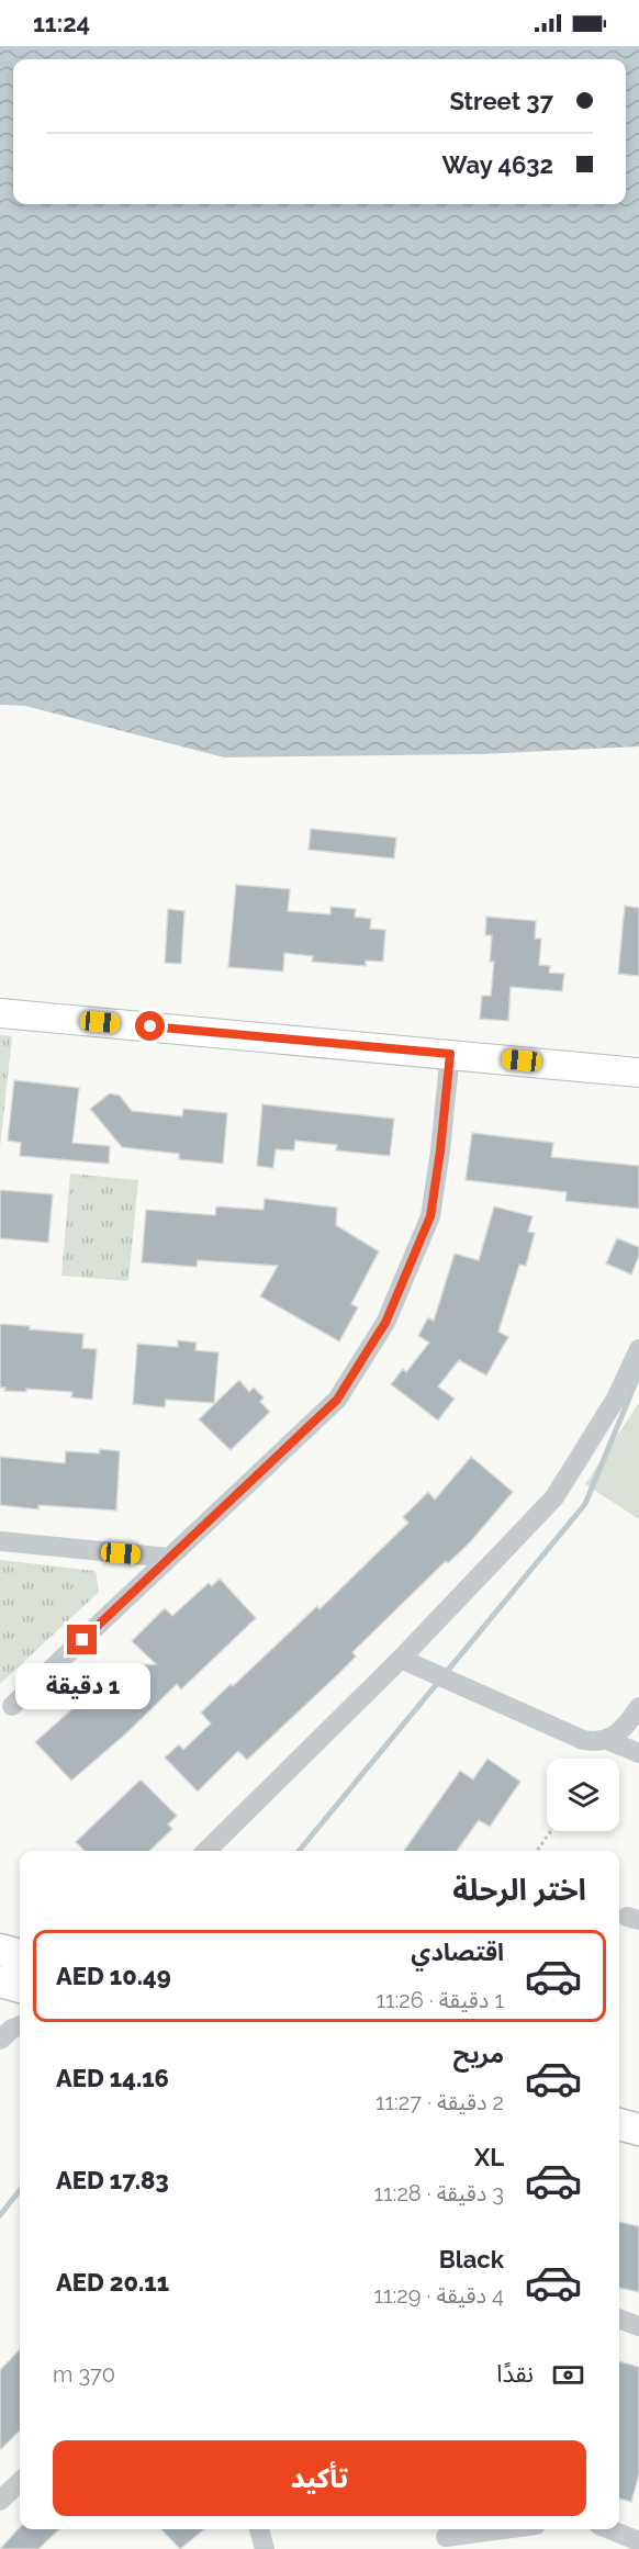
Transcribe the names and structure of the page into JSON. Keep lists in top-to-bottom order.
{
  "page": {
    "status": "11:24",
    "banner": ["Street 37", "Way 4632"],
    "bubble": "1 دقيقة",
    "heading": "اختر الرحلة",
    "list": [
      {
        "name": "اقتصادي",
        "note": "1 دقيقة · 11:26",
        "value": "AED 10.49"
      },
      {
        "name": "مريح",
        "note": "2 دقيقة · 11:27",
        "value": "AED 14.16"
      },
      {
        "name": "XL",
        "note": "3 دقيقة · 11:28",
        "value": "AED 17.83"
      },
      {
        "name": "Black",
        "note": "4 دقيقة · 11:29",
        "value": "AED 20.11"
      }
    ],
    "pay": ["نقدًا", "370 m"],
    "buttons": "تأكيد"
  }
}
